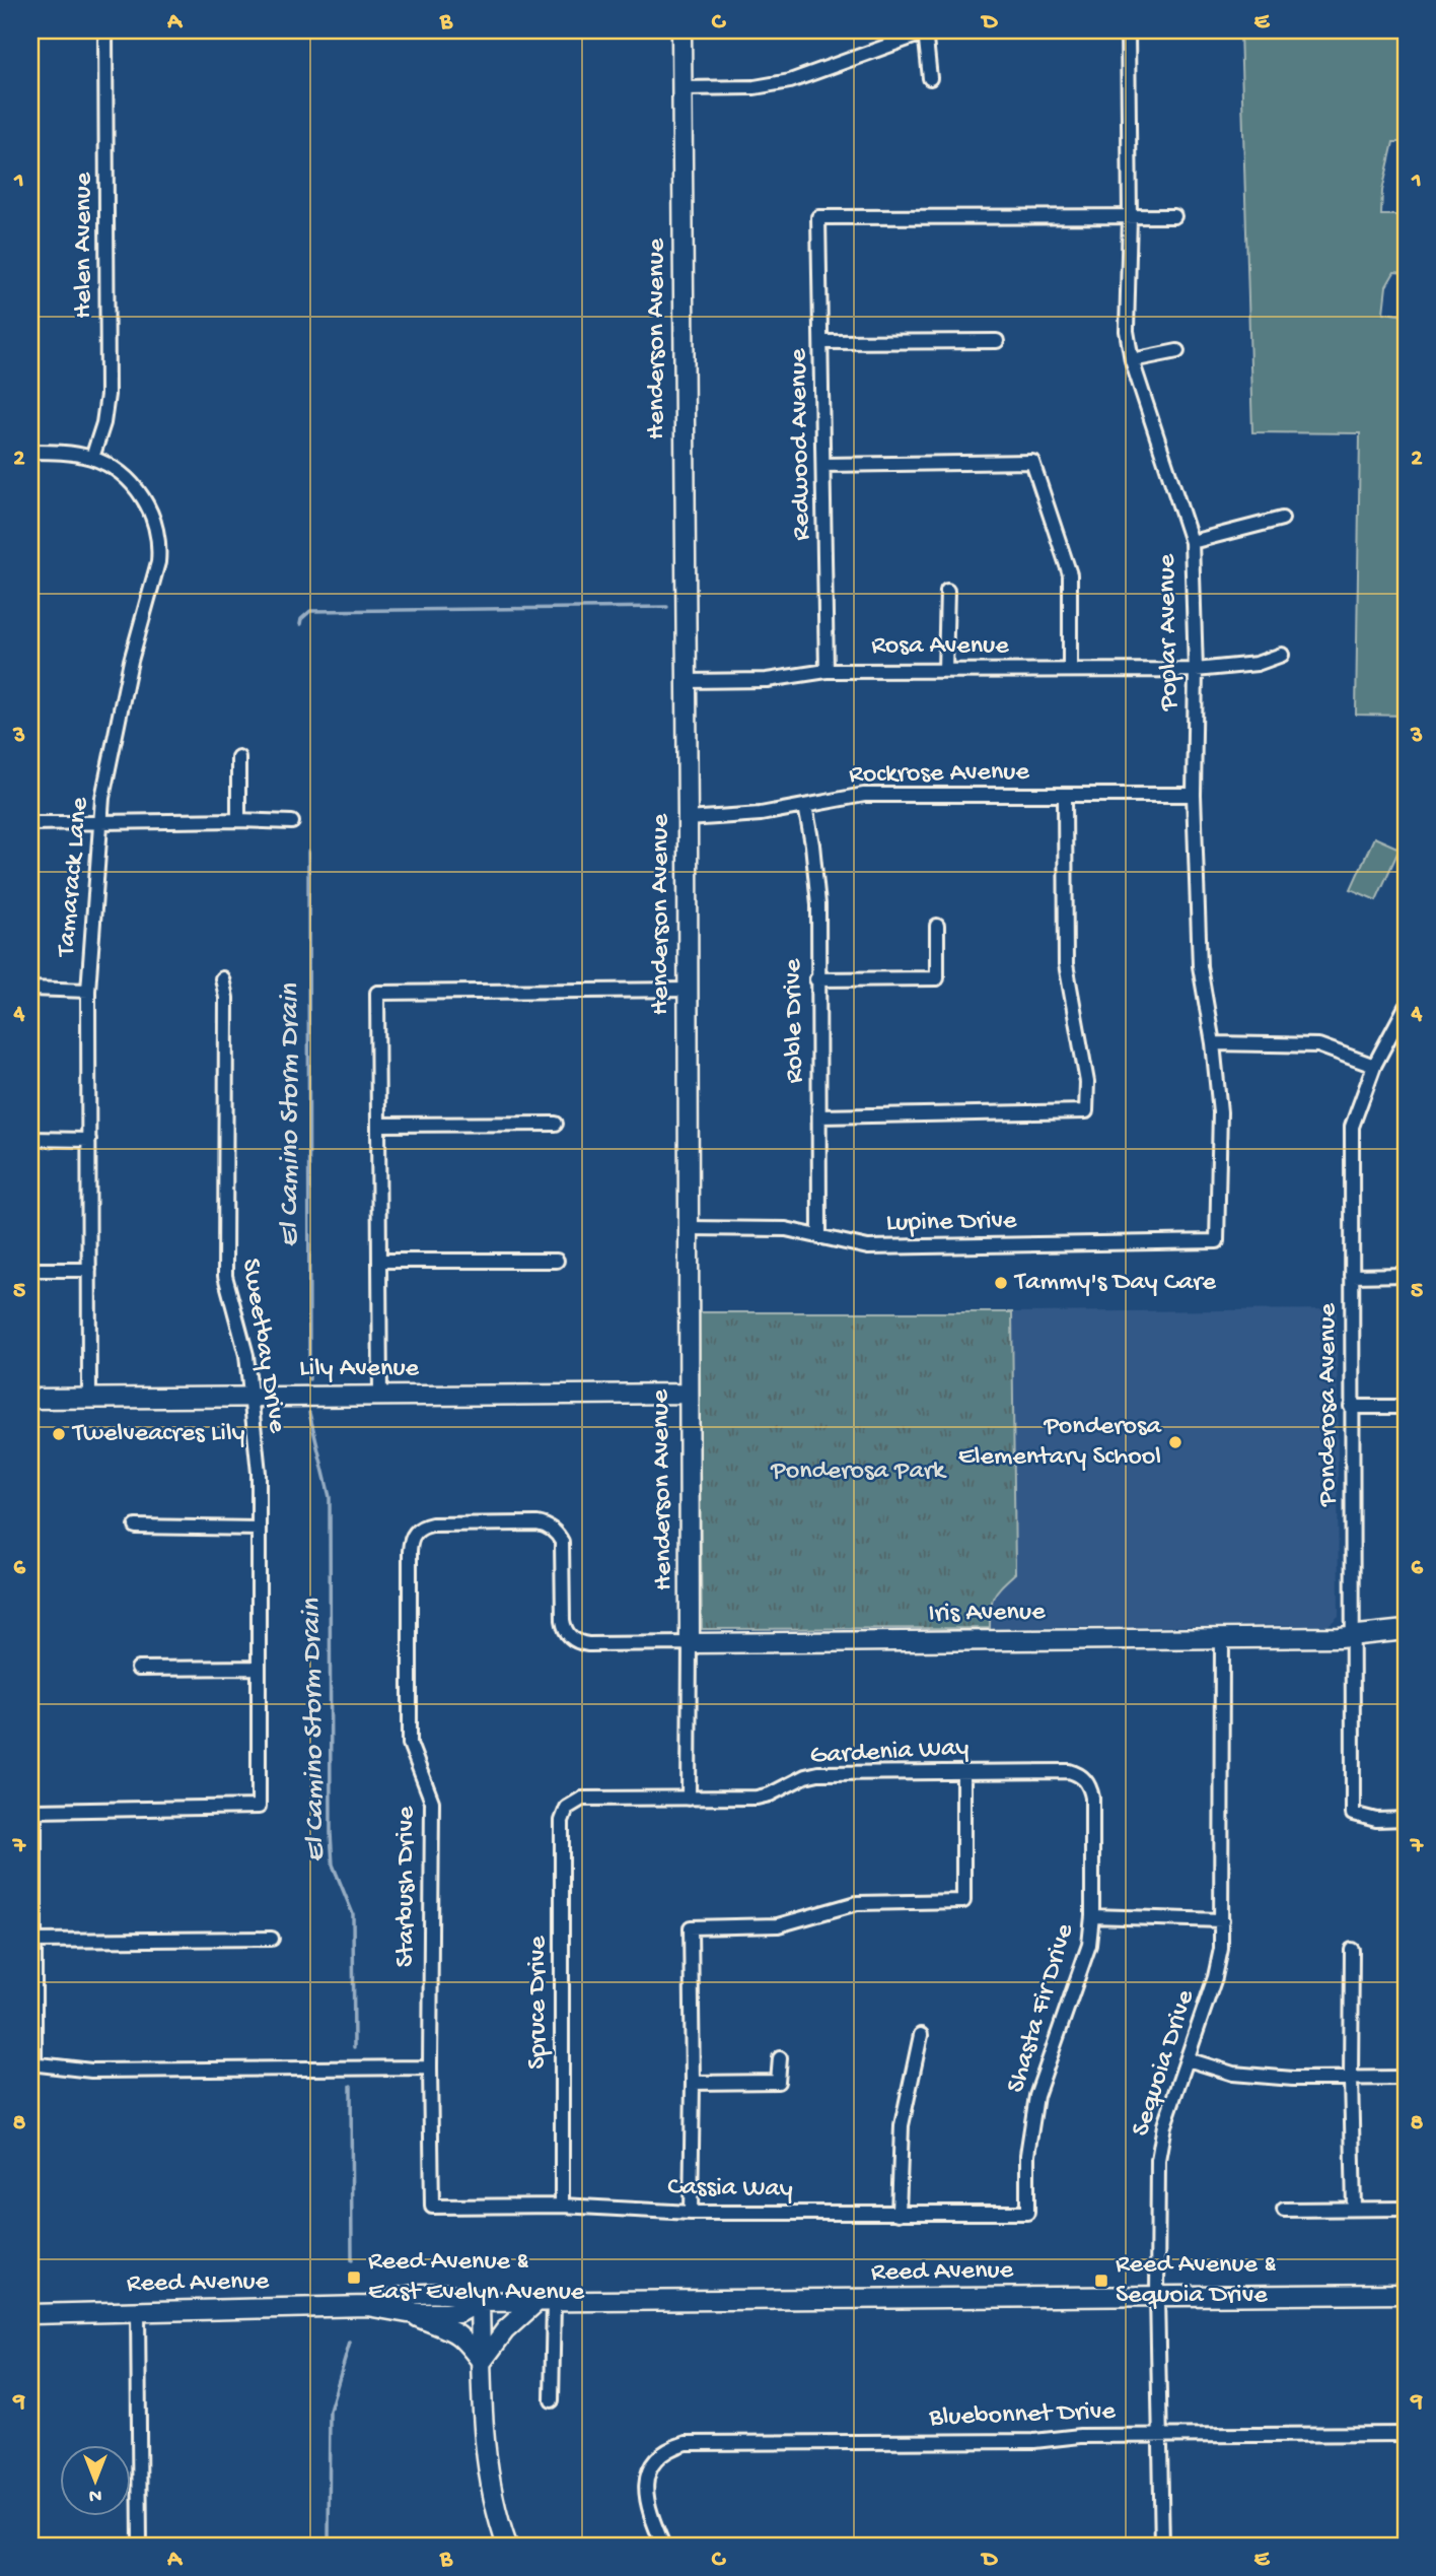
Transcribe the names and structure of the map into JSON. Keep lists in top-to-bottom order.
{
  "streets": {
    "street": [
      "Helen Avenue",
      "Henderson Avenue",
      "Redwood Avenue",
      "Poplar Avenue",
      "Rosa Avenue",
      "Rockrose Avenue",
      "Tamarack Lane",
      "Roble Drive",
      "Lupine Drive",
      "Sweetbay Drive",
      "Lily Avenue",
      "Ponderosa Avenue",
      "Iris Avenue",
      "Gardenia Way",
      "Starbush Drive",
      "Spruce Drive",
      "Shasta Fir Drive",
      "Sequoia Drive",
      "Cassia Way",
      "Reed Avenue",
      "Bluebonnet Drive"
    ]
  },
  "crossings": [
    ["Helen Avenue", "Tamarack Lane"],
    ["Henderson Avenue", "Rosa Avenue"],
    ["Henderson Avenue", "Rockrose Avenue"],
    ["Henderson Avenue", "Lupine Drive"],
    ["Henderson Avenue", "Lily Avenue"],
    ["Henderson Avenue", "Iris Avenue"],
    ["Henderson Avenue", "Gardenia Way"],
    ["Redwood Avenue", "Poplar Avenue"],
    ["Redwood Avenue", "Rosa Avenue"],
    ["Poplar Avenue", "Rosa Avenue"],
    ["Poplar Avenue", "Rockrose Avenue"],
    ["Poplar Avenue", "Lupine Drive"],
    ["Rockrose Avenue", "Roble Drive"],
    ["Tamarack Lane", "Lily Avenue"],
    ["Roble Drive", "Lupine Drive"],
    ["Sweetbay Drive", "Lily Avenue"],
    ["Ponderosa Avenue", "Iris Avenue"],
    ["Iris Avenue", "Starbush Drive"],
    ["Iris Avenue", "Sequoia Drive"],
    ["Gardenia Way", "Spruce Drive"],
    ["Gardenia Way", "Shasta Fir Drive"],
    ["Starbush Drive", "Cassia Way"],
    ["Spruce Drive", "Cassia Way"],
    ["Shasta Fir Drive", "Cassia Way"],
    ["Sequoia Drive", "Reed Avenue"],
    ["Sequoia Drive", "Bluebonnet Drive"]
  ],
  "water": ["El Camino Storm Drain"],
  "parks": ["Ponderosa Park"],
  "places": {
    "other": ["Tammy's Day Care", "Twelveacres Lily", "Ponderosa Elementary School"],
    "transit": ["Reed Avenue & East Evelyn Avenue", "Reed Avenue & Sequoia Drive"]
  },
  "north": "bottom",
  "grid": {
    "columns": [
      "A",
      "B",
      "C",
      "D",
      "E"
    ],
    "rows": [
      "1",
      "2",
      "3",
      "4",
      "5",
      "6",
      "7",
      "8",
      "9"
    ]
  }
}
